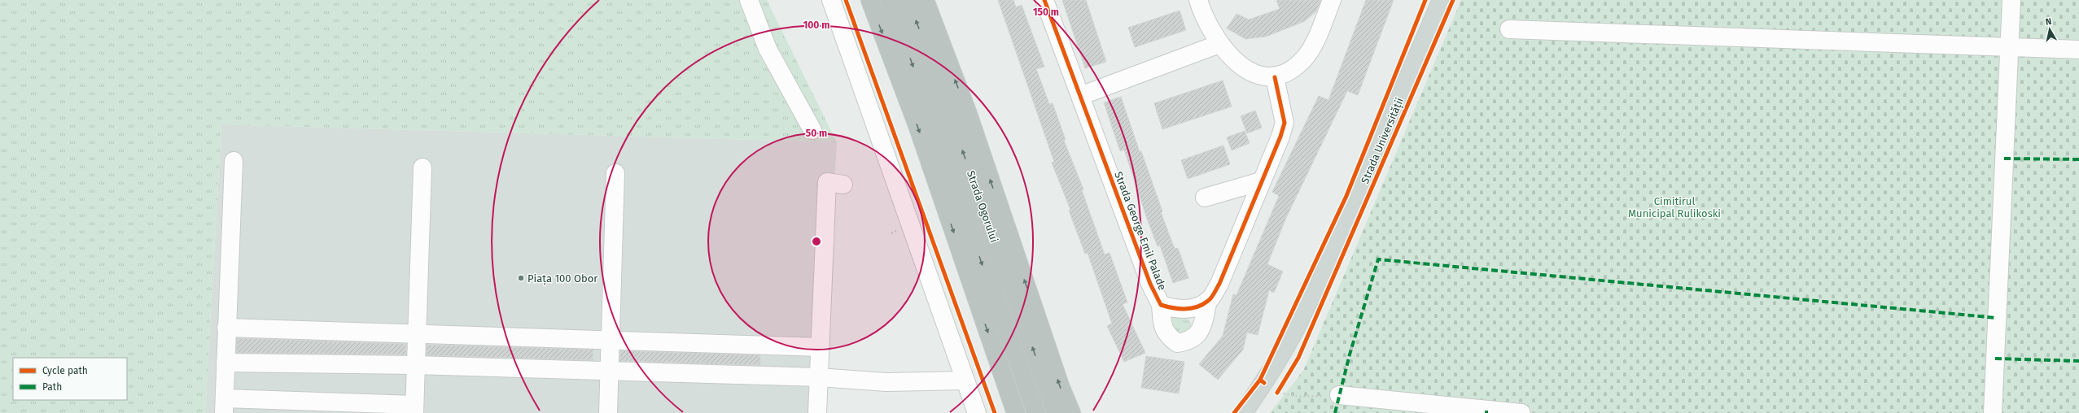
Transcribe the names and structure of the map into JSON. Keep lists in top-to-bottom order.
{
  "streets": {
    "highway": ["Strada Ogorului"],
    "main road": ["Strada Universității"],
    "street": ["Strada George Emil Palade"]
  },
  "parks": ["Cimitirul Municipal Rulikoski"],
  "places": ["Piața 100 Obor"],
  "legend": ["Cycle path", "Path"],
  "north": "top",
  "rings": ["150 m", "100 m", "50 m"]
}
